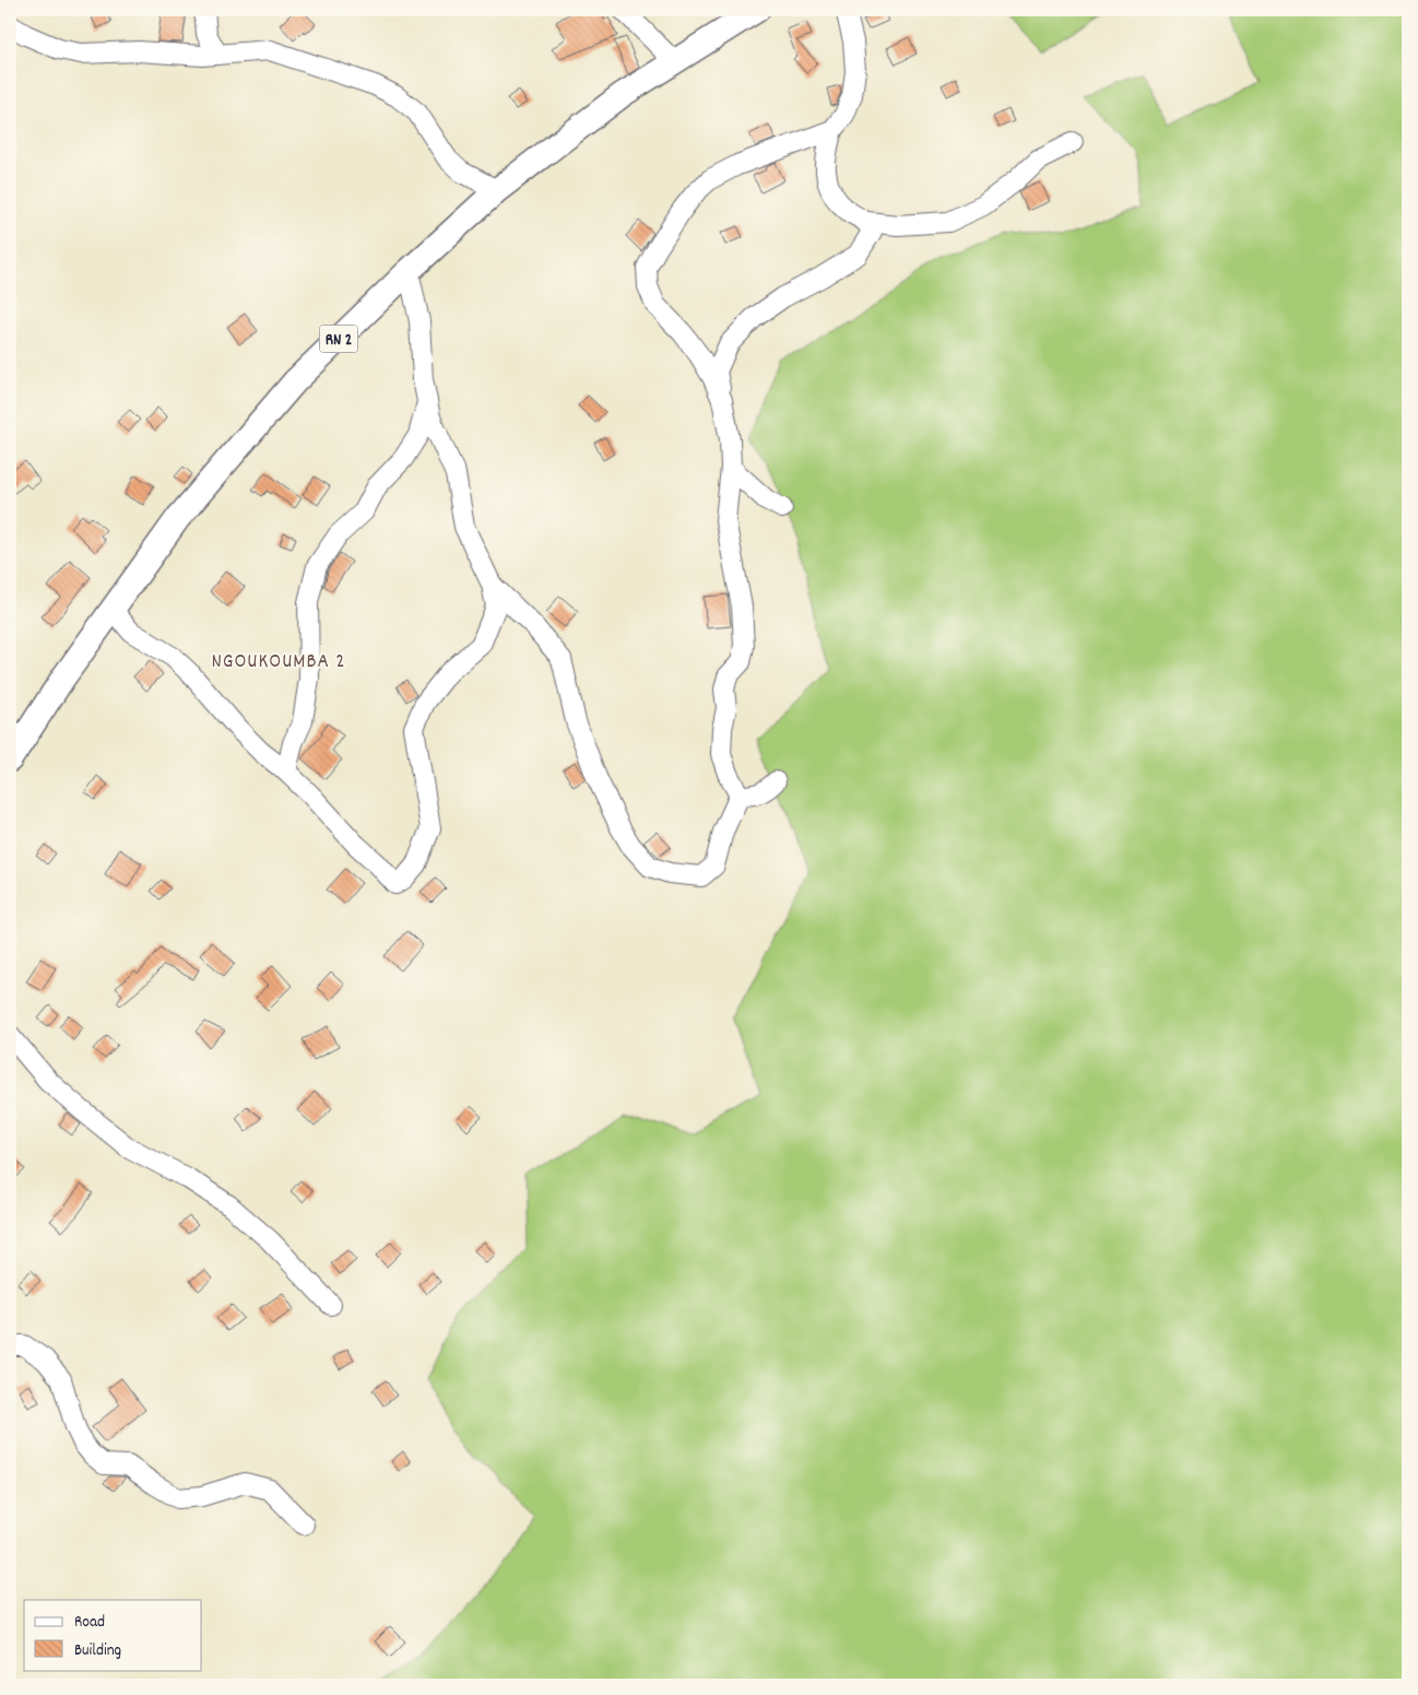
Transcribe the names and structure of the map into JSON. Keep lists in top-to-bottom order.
{
  "streets": {
    "main road": ["RN 2"]
  },
  "districts": ["NGOUKOUMBA 2"],
  "legend": ["Road", "Building"]
}
